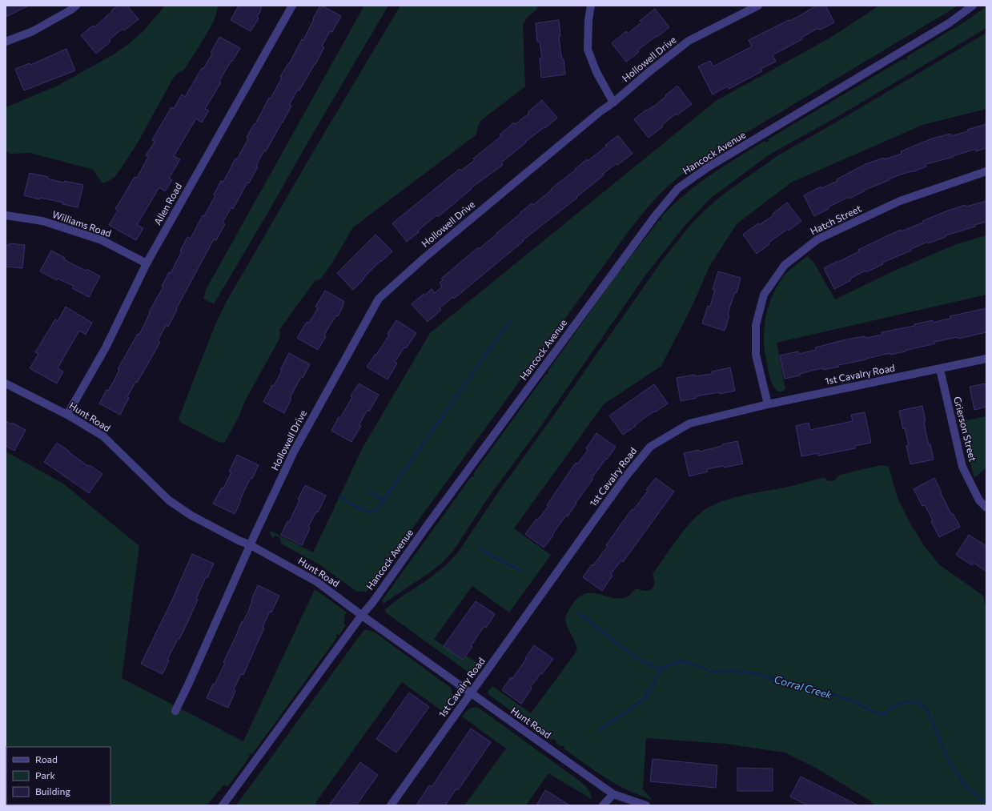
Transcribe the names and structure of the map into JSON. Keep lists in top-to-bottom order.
{
  "streets": {
    "street": [
      "Hollowell Drive",
      "Hancock Avenue",
      "Allen Road",
      "Hatch Street",
      "Williams Road",
      "1st Cavalry Road",
      "Hunt Road",
      "Grierson Street"
    ]
  },
  "crossings": [
    ["Hollowell Drive", "Hunt Road"],
    ["Hancock Avenue", "Hunt Road"],
    ["Allen Road", "Williams Road"],
    ["Allen Road", "Hunt Road"],
    ["Hatch Street", "1st Cavalry Road"],
    ["1st Cavalry Road", "Hunt Road"],
    ["1st Cavalry Road", "Grierson Street"]
  ],
  "water": ["Corral Creek"],
  "legend": ["Road", "Park", "Building"]
}
